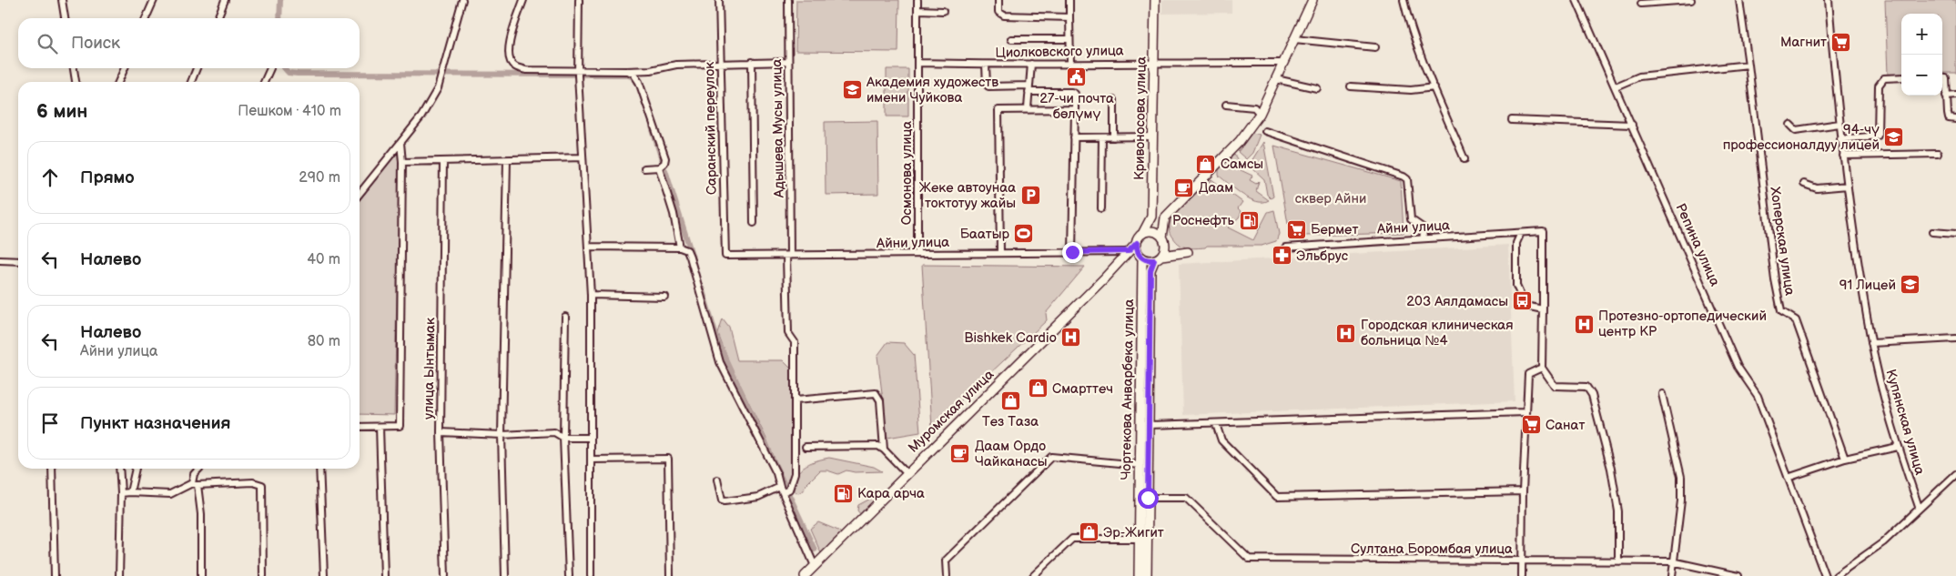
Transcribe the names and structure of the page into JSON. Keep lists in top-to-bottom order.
{
  "streets": {
    "main road": ["Кривоносова улица", "Чортекова Анварбека улица", "Муромская улица"],
    "street": [
      "Циолковского улица",
      "Саранский переулок",
      "Адышева Мусы улица",
      "Осмонова улица",
      "Айни улица",
      "Хоперская улица",
      "Репина улица",
      "улица Ынтымак",
      "Купянская улица",
      "Султана Боромбая улица"
    ]
  },
  "crossings": [
    ["Циолковского улица", "Кривоносова улица"],
    ["Циолковского улица", "Осмонова улица"],
    ["Кривоносова улица", "Чортекова Анварбека улица"],
    ["Кривоносова улица", "Муромская улица"],
    ["Саранский переулок", "Айни улица"],
    ["Адышева Мусы улица", "Айни улица"],
    ["Осмонова улица", "Айни улица"],
    ["Айни улица", "Муромская улица"],
    ["Чортекова Анварбека улица", "Муромская улица"],
    ["Чортекова Анварбека улица", "Султана Боромбая улица"]
  ],
  "parks": ["сквер Айни"],
  "places": {
    "supermarket": ["Магнит", "Бермет", "Санат"],
    "public building": ["27-чи почта бөлүмү"],
    "school or university": ["Академия художеств имени Чуйкова", "94-чү профессионалдуу лицей", "91 Лицей"],
    "shop": [
      "Самсы",
      "Смарттеч",
      "Тез Таза",
      "Эр-Жигит"
    ],
    "cafe": ["Даам", "Даам Ордо Чайканасы"],
    "parking": ["Жеке автоунаа токтотуу жайы"],
    "fuel station": ["Роснефть", "Кара арча"],
    "sports": ["Баатыр"],
    "pharmacy": ["Эльбрус"],
    "bus stop": ["203 Аялдамасы"],
    "hospital": ["Протезно-ортопедический центр КР", "Городская клиническая больница №4", "Bishkek Cardio"]
  },
  "page": {
    "map_buttons": ["+", "−"],
    "search": "Поиск",
    "heading": ["6 мин", "Пешком · 410 m"],
    "list": [
      ["Прямо", "290 m"],
      ["Налево", "40 m"],
      ["Налево", "Айни улица", "80 m"],
      "Пункт назначения"
    ]
  }
}
